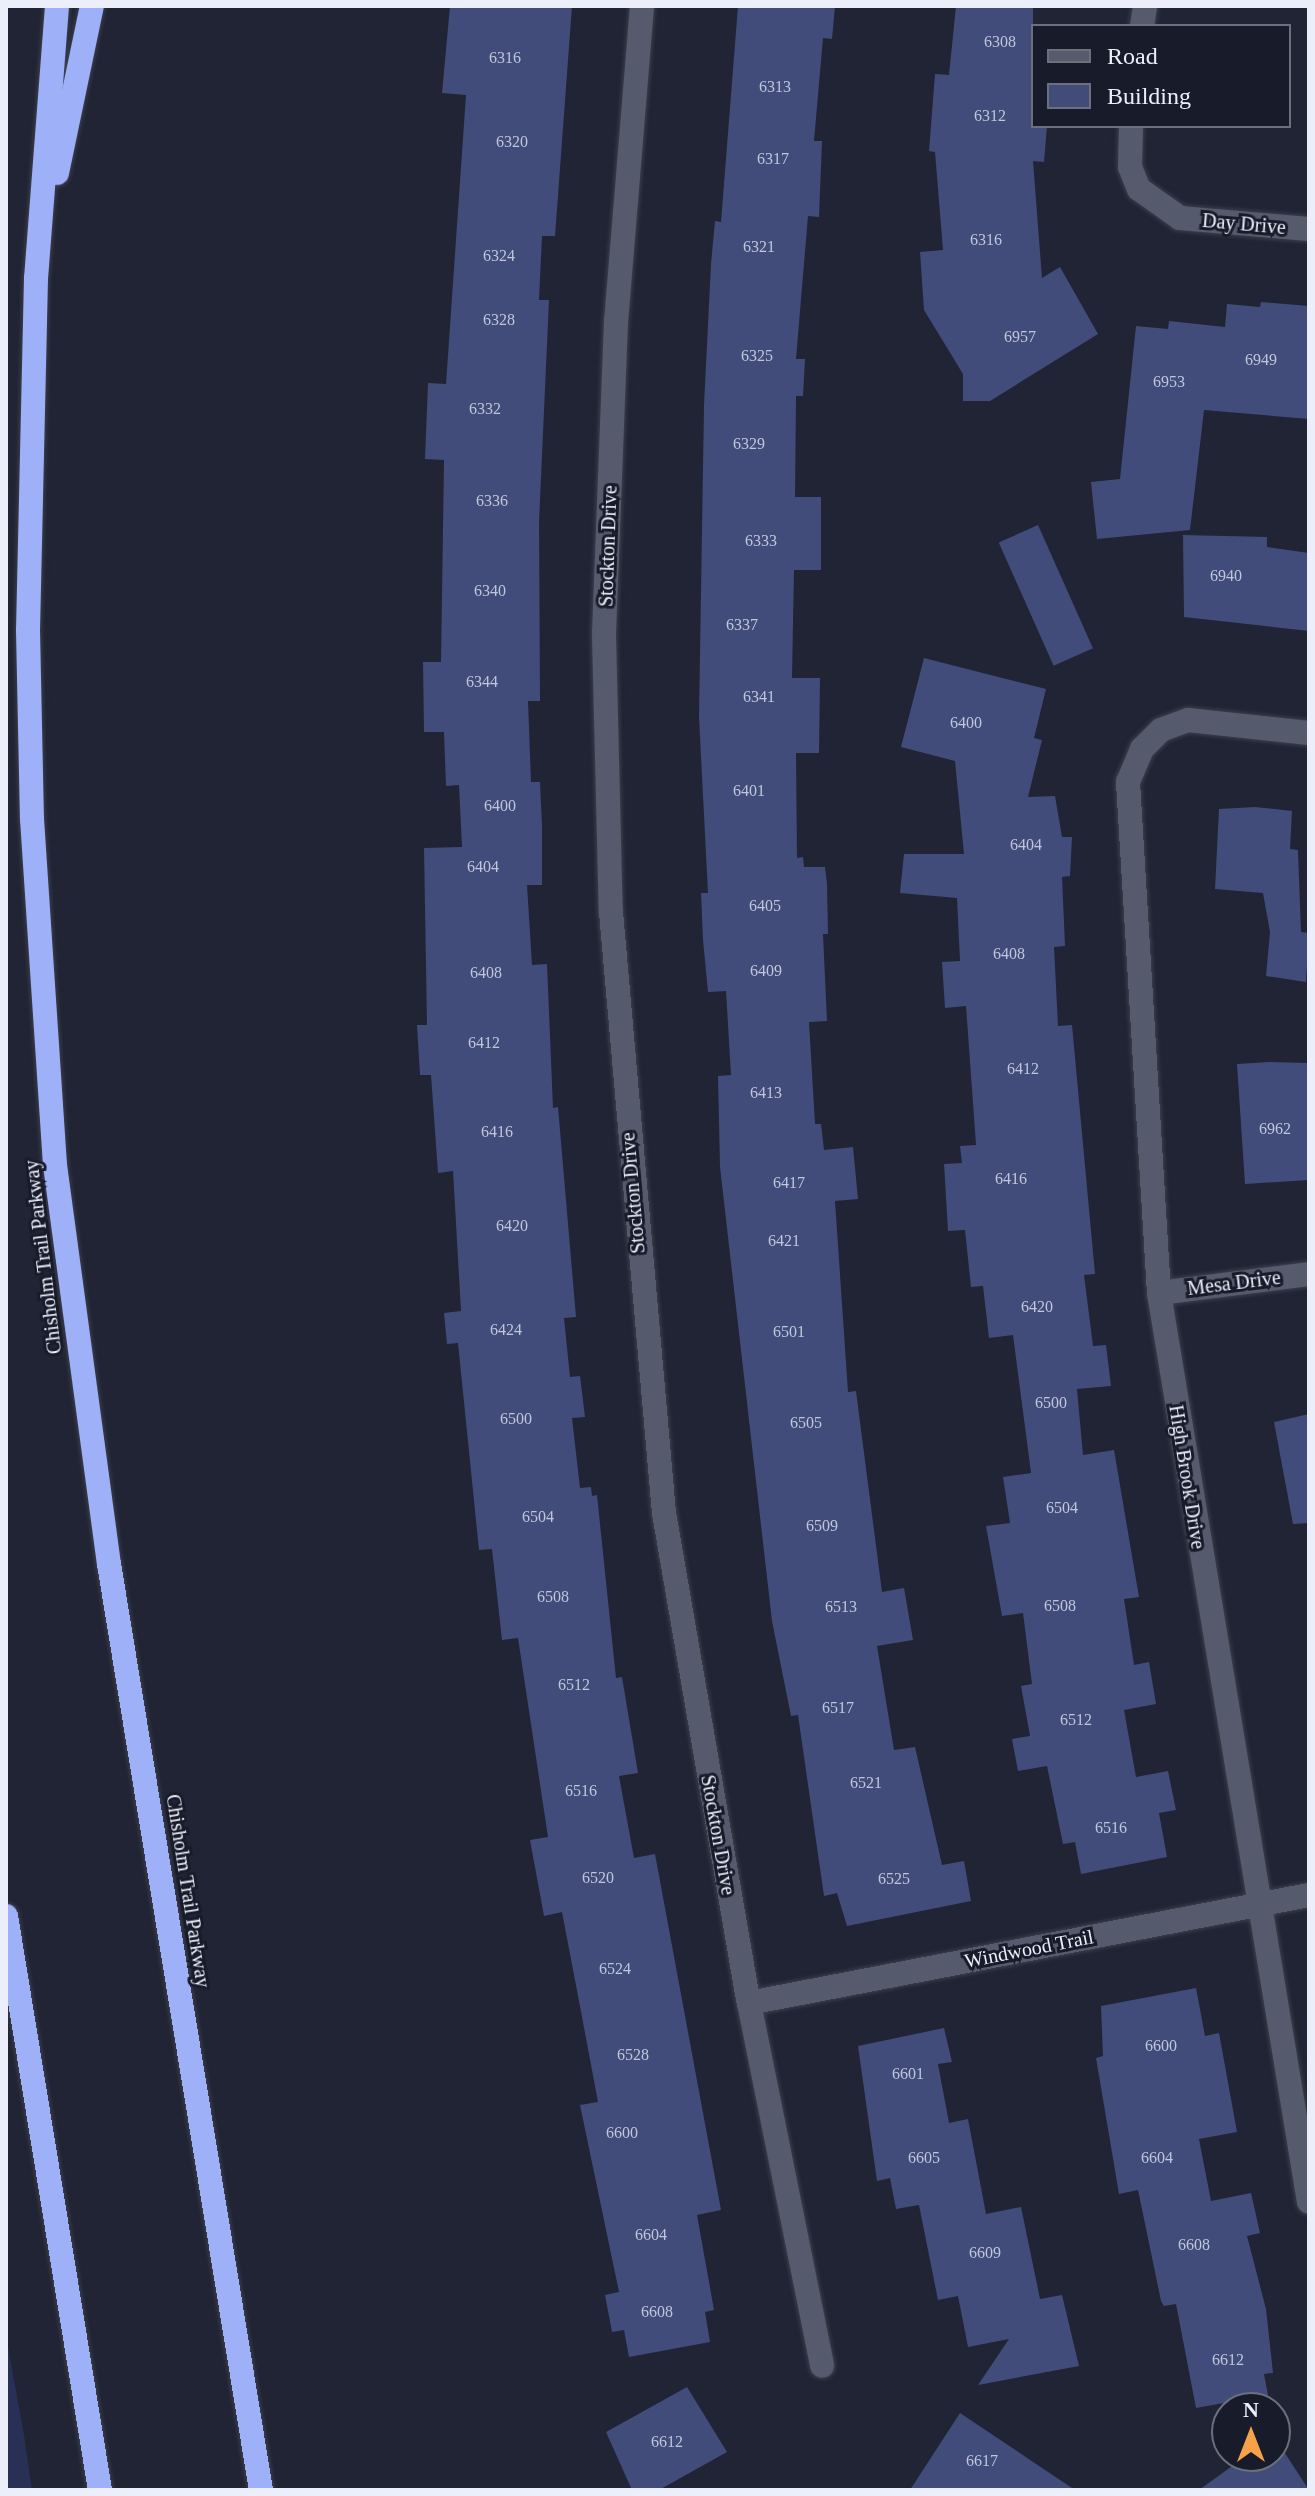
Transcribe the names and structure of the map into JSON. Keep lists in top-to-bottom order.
{
  "streets": {
    "highway": ["Chisholm Trail Parkway"],
    "street": [
      "Day Drive",
      "Stockton Drive",
      "Mesa Drive",
      "High Brook Drive",
      "Windwood Trail"
    ]
  },
  "crossings": [
    ["Stockton Drive", "Windwood Trail"],
    ["Mesa Drive", "High Brook Drive"],
    ["High Brook Drive", "Windwood Trail"]
  ],
  "house_numbers": [
    "6308",
    "6316",
    "6313",
    "6312",
    "6320",
    "6317",
    "6316",
    "6321",
    "6324",
    "6328",
    "6957",
    "6325",
    "6949",
    "6953",
    "6332",
    "6329",
    "6336",
    "6333",
    "6940",
    "6340",
    "6337",
    "6344",
    "6341",
    "6400",
    "6401",
    "6400",
    "6404",
    "6404",
    "6405",
    "6408",
    "6409",
    "6408",
    "6412",
    "6412",
    "6413",
    "6962",
    "6416",
    "6416",
    "6417",
    "6420",
    "6421",
    "6420",
    "6424",
    "6501",
    "6500",
    "6500",
    "6505",
    "6504",
    "6504",
    "6509",
    "6508",
    "6508",
    "6513",
    "6512",
    "6517",
    "6512",
    "6521",
    "6516",
    "6516",
    "6520",
    "6525",
    "6524",
    "6600",
    "6528",
    "6601",
    "6600",
    "6605",
    "6604",
    "6604",
    "6608",
    "6609",
    "6608",
    "6612",
    "6612",
    "6617"
  ],
  "legend": ["Road", "Building"],
  "north": "top"
}
